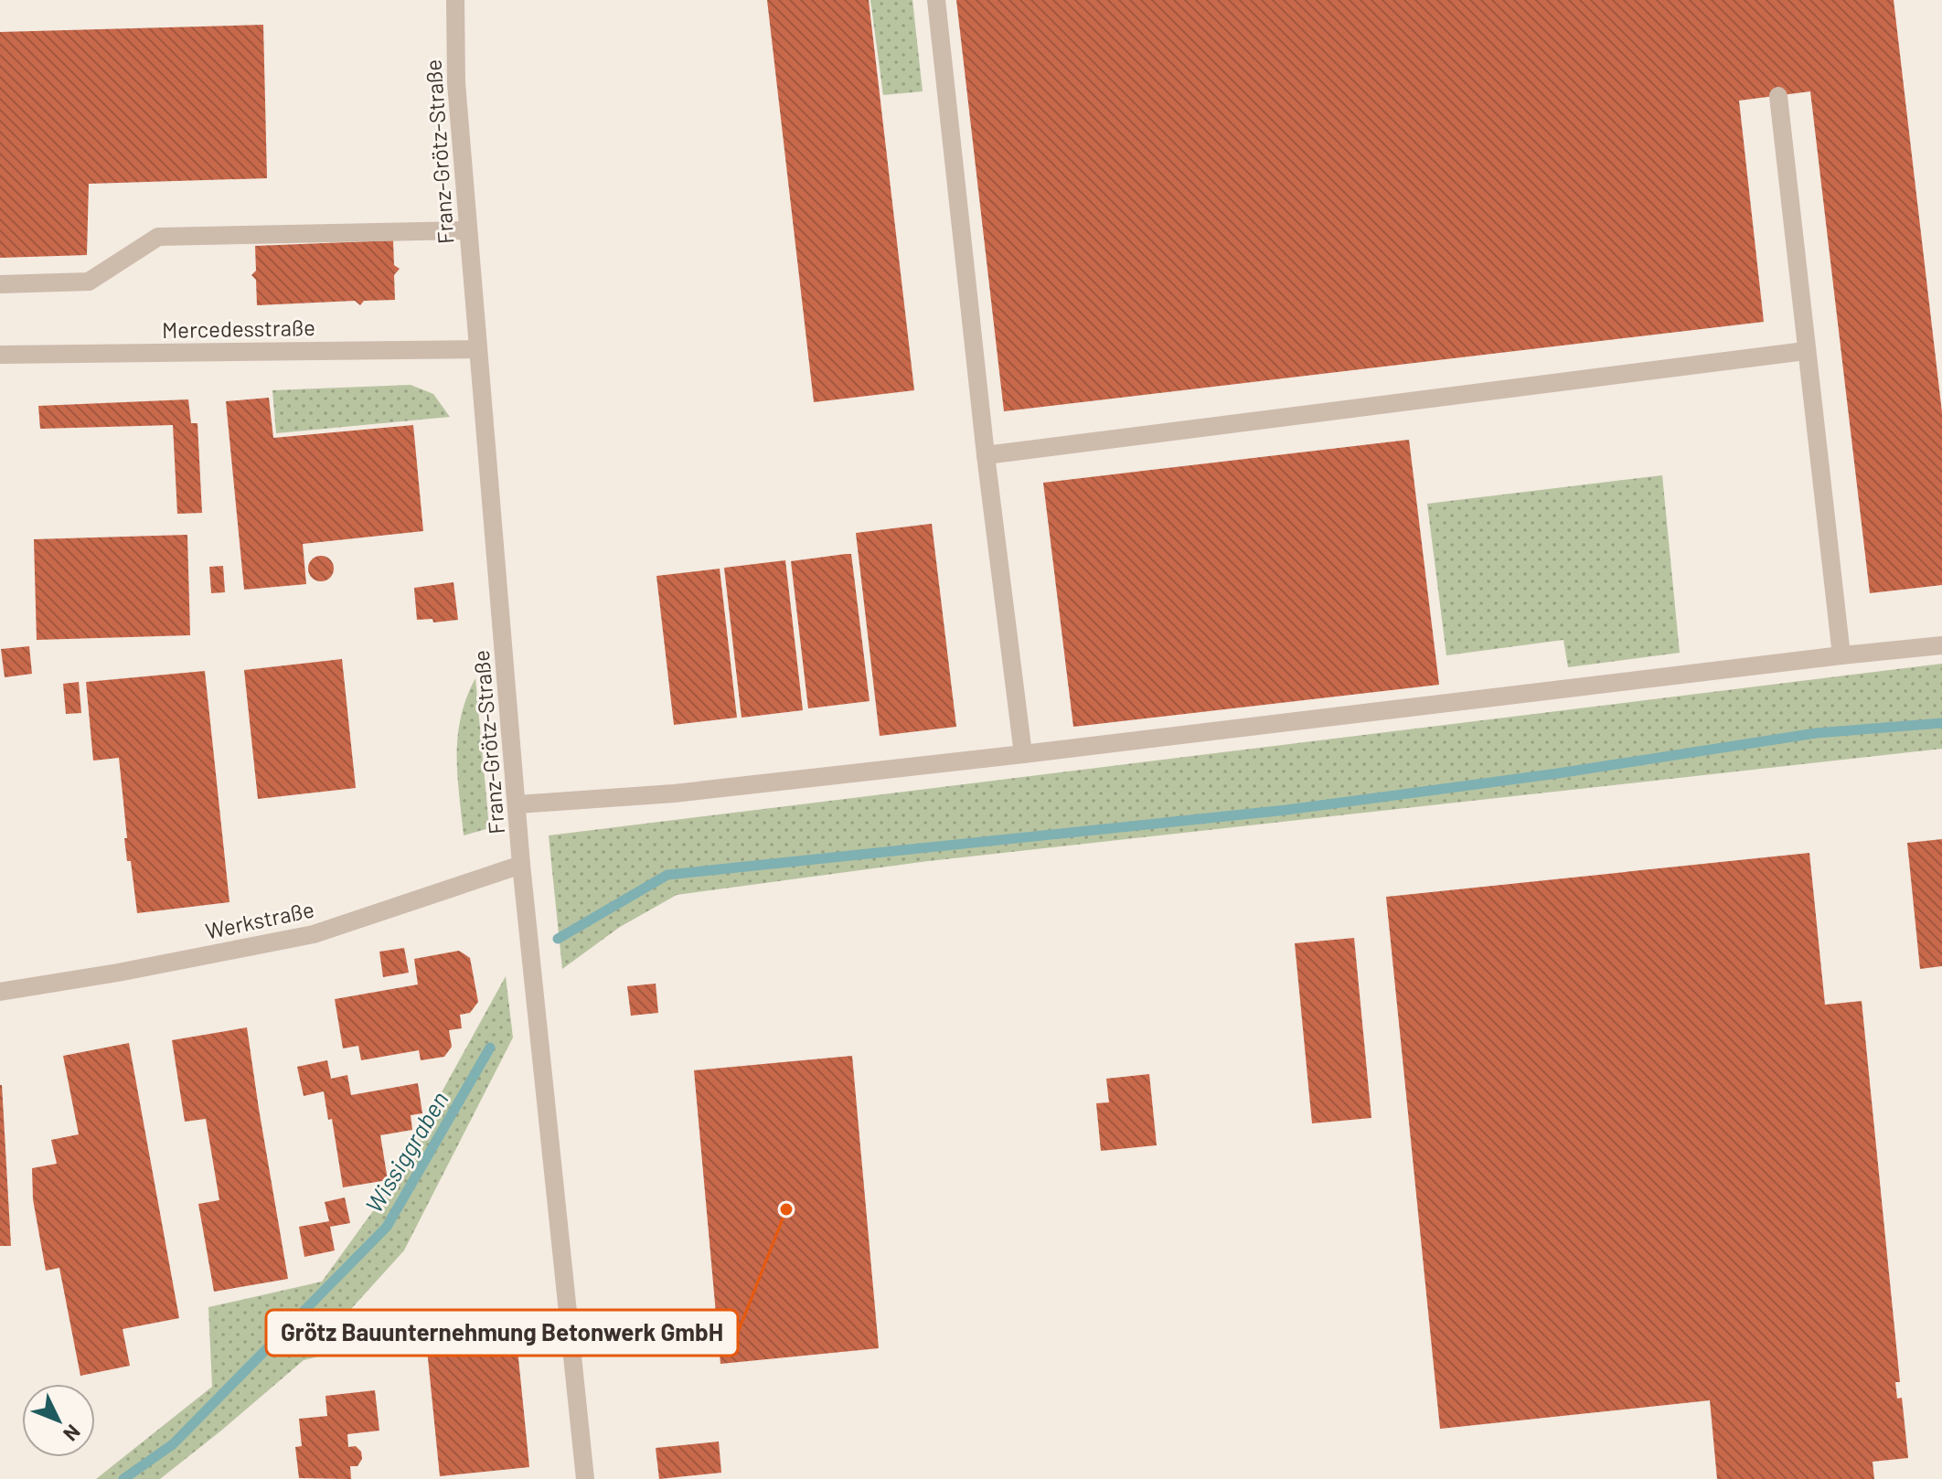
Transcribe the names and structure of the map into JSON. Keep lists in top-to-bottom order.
{
  "streets": {
    "street": ["Franz-Grötz-Straße", "Mercedesstraße", "Werkstraße"]
  },
  "crossings": [
    ["Franz-Grötz-Straße", "Mercedesstraße"],
    ["Franz-Grötz-Straße", "Werkstraße"]
  ],
  "water": ["Wissiggraben"],
  "places": ["Grötz Bauunternehmung Betonwerk GmbH"],
  "north": "bottom right"
}
